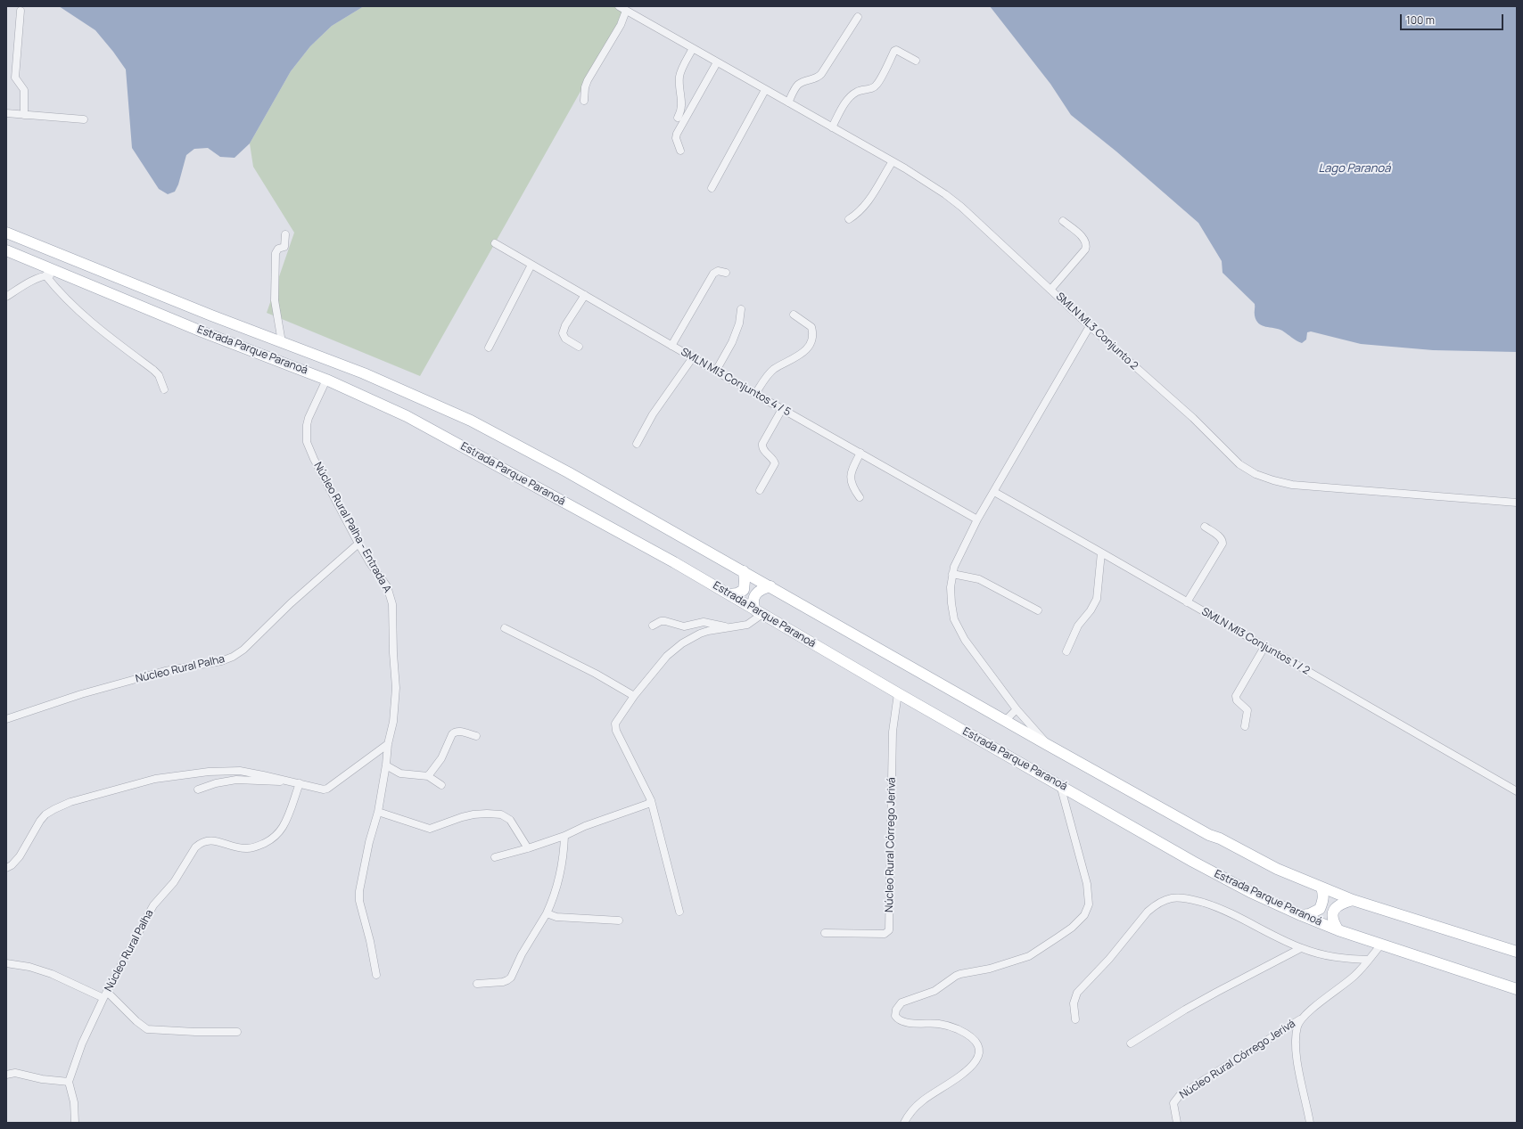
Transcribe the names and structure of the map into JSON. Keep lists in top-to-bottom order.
{
  "streets": {
    "main road": ["Estrada Parque Paranoá"],
    "street": [
      "SMLN ML3 Conjunto 2",
      "SMLN MI3 Conjuntos 4 / 5",
      "Núcleo Rural Palha - Entrada A",
      "SMLN MI3 Conjuntos 1 / 2",
      "Núcleo Rural Palha",
      "Núcleo Rural Córrego Jerivá"
    ]
  },
  "crossings": [
    ["Estrada Parque Paranoá", "Núcleo Rural Palha - Entrada A"],
    ["Estrada Parque Paranoá", "Núcleo Rural Córrego Jerivá"],
    ["Núcleo Rural Palha - Entrada A", "Núcleo Rural Palha"]
  ],
  "water": ["Lago Paranoá"],
  "scale_bar": "100 m"
}
